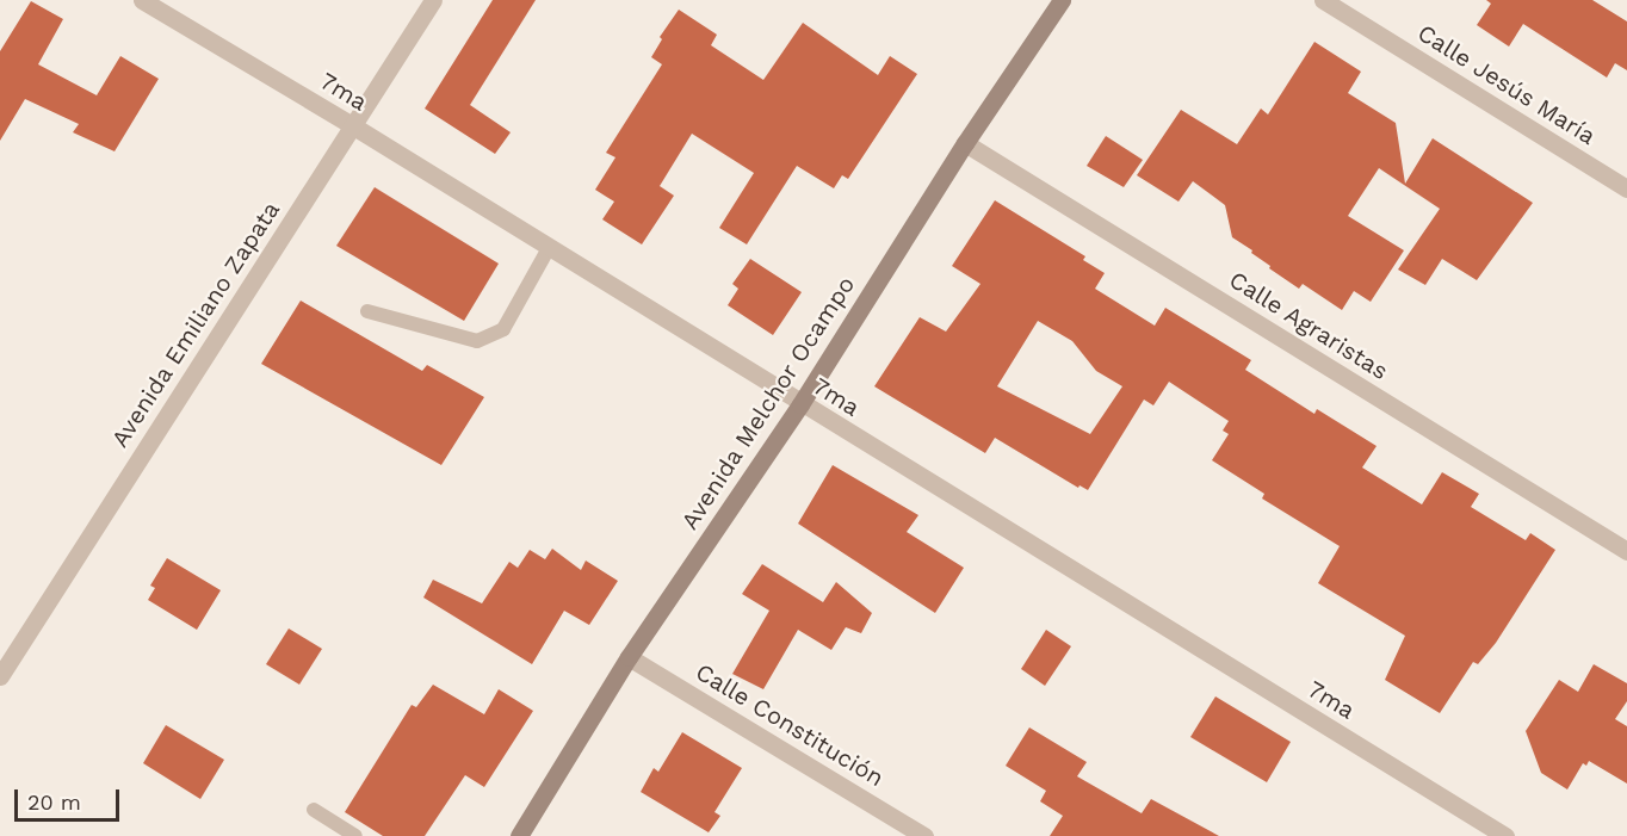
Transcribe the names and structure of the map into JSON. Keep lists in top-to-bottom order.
{
  "streets": {
    "street": [
      "Calle Jesús María",
      "7ma",
      "Avenida Emiliano Zapata",
      "Calle Agraristas",
      "Avenida Melchor Ocampo",
      "Calle Constitución"
    ]
  },
  "crossings": [
    ["7ma", "Avenida Emiliano Zapata"],
    ["7ma", "Avenida Melchor Ocampo"],
    ["Calle Agraristas", "Avenida Melchor Ocampo"],
    ["Avenida Melchor Ocampo", "Calle Constitución"]
  ],
  "scale_bar": "20 m"
}
